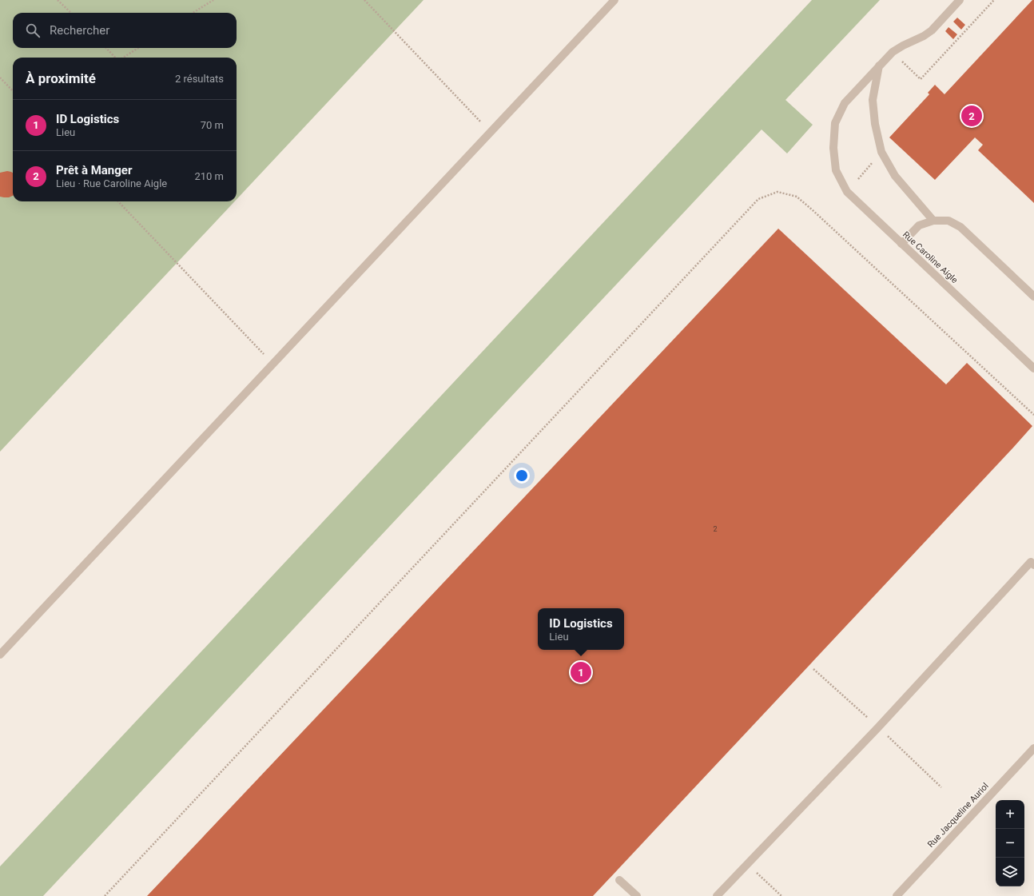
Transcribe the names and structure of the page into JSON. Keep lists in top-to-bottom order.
{
  "streets": {
    "street": ["Rue Caroline Aigle", "Rue Jacqueline Auriol"]
  },
  "house_numbers": ["2"],
  "page": {
    "search": "Rechercher",
    "heading": ["À proximité", "2 résultats"],
    "list": [
      {
        "mark": "1",
        "name": "ID Logistics",
        "note": "Lieu",
        "value": "70 m"
      },
      {
        "mark": "2",
        "name": "Prêt à Manger",
        "note": "Lieu · Rue Caroline Aigle",
        "value": "210 m"
      }
    ],
    "pins": ["2", "1"],
    "popup": ["ID Logistics", "Lieu"],
    "map_buttons": ["+", "−"]
  }
}
